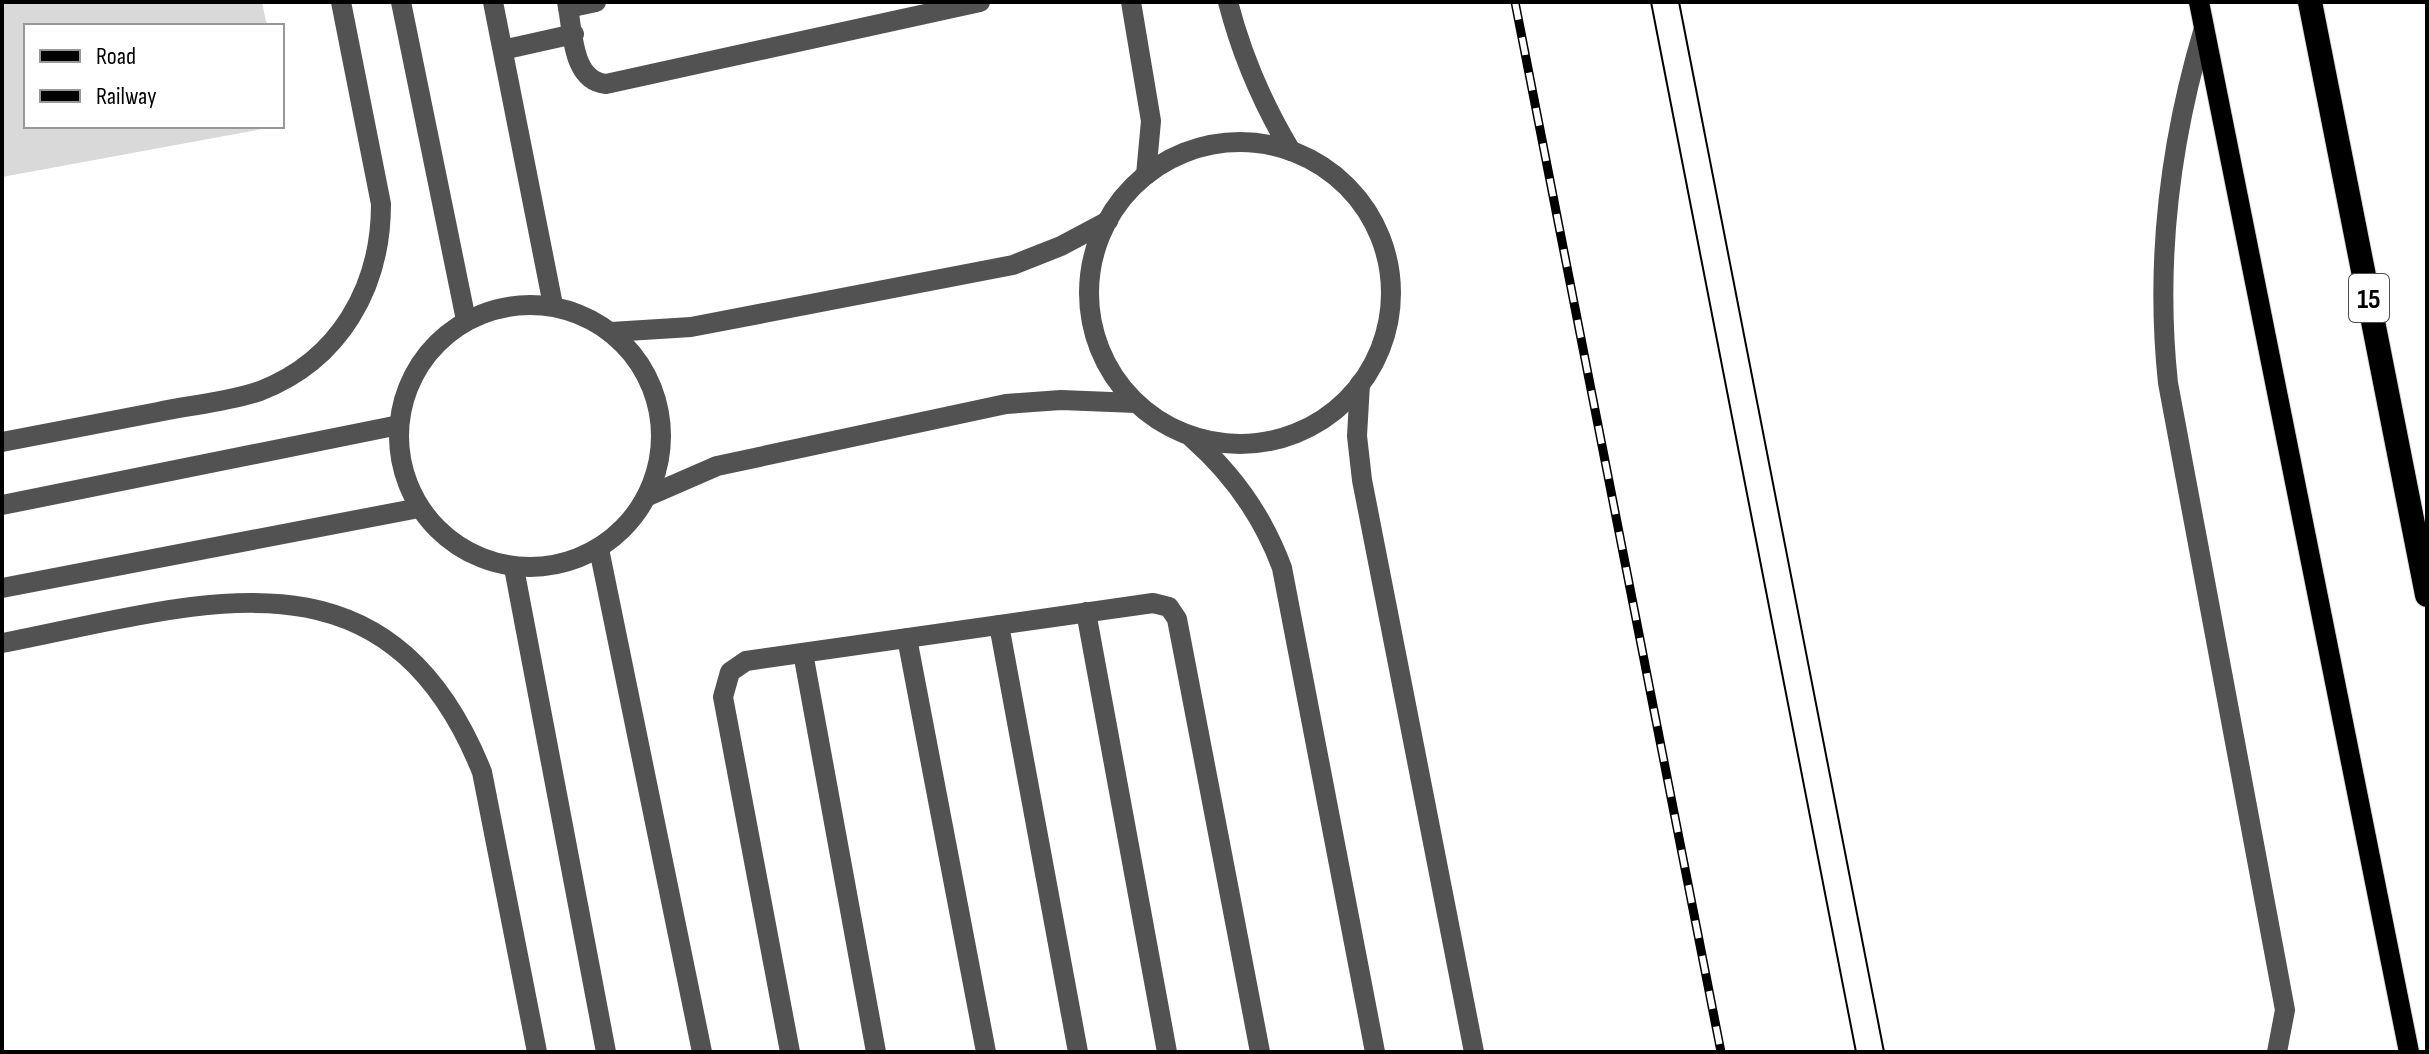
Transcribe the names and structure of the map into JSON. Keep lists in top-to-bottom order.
{
  "streets": {
    "highway": ["15"]
  },
  "legend": ["Road", "Railway"]
}
